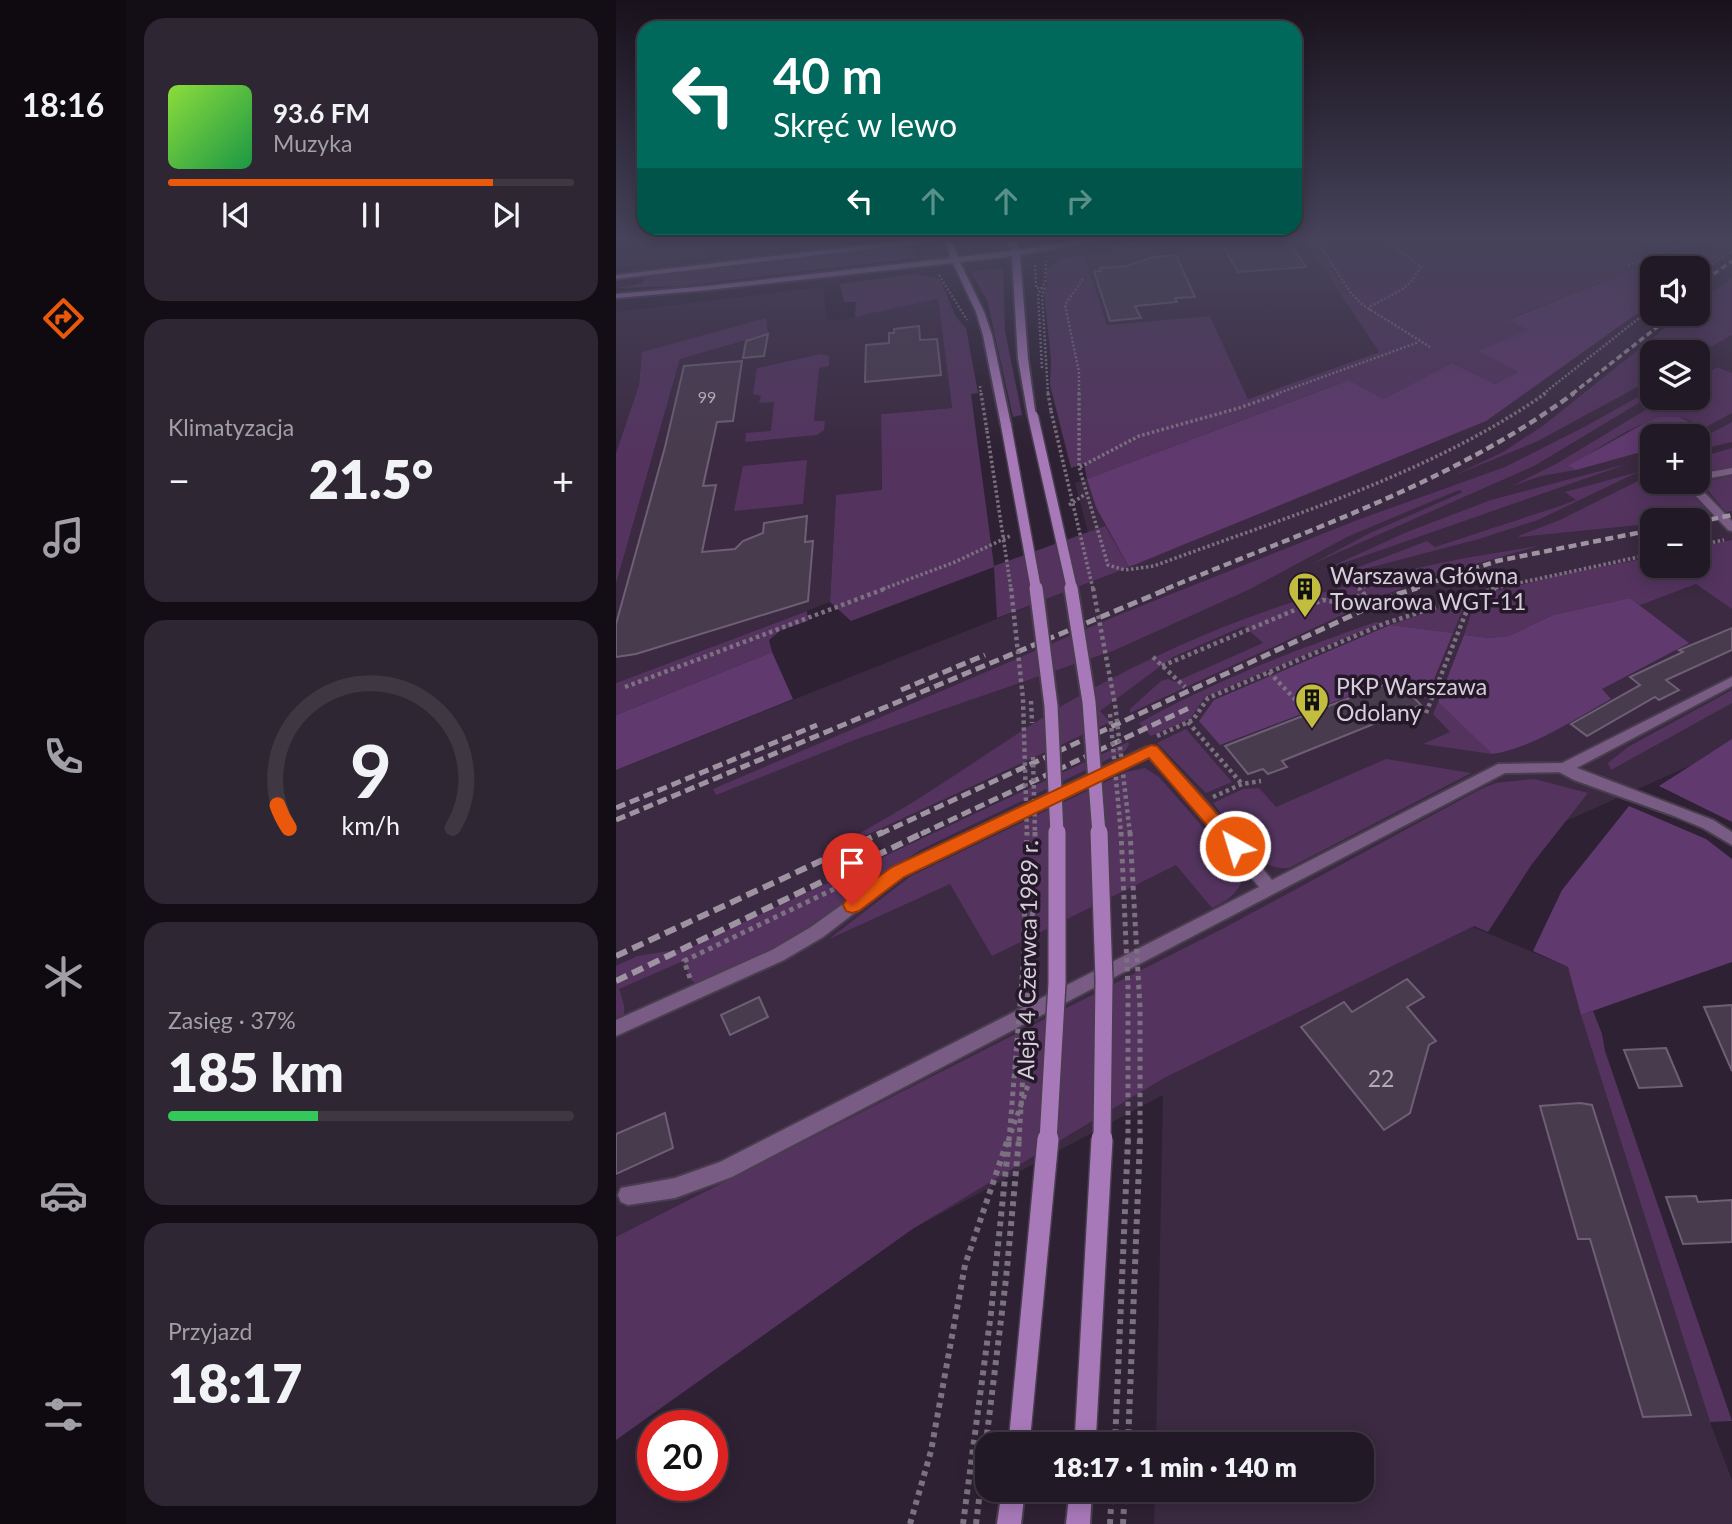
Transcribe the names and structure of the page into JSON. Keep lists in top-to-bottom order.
{
  "streets": {
    "main road": ["Aleja 4 Czerwca 1989 r."]
  },
  "places": {
    "building": ["Warszawa Główna Towarowa WGT-11", "PKP Warszawa Odolany"]
  },
  "house_numbers": ["99", "22"],
  "page": {
    "tabs": "18:16",
    "turn": ["40 m", "Skręć w lewo"],
    "song": ["93.6 FM", "Muzyka"],
    "map_buttons": ["+", "−"],
    "tile": [
      "Klimatyzacja",
      ["Zasięg · 37%", "185 km"],
      ["Przyjazd", "18:17"]
    ],
    "heat": ["−", "21.5°", "+"],
    "limit": "20",
    "trip": "18:17 · 1 min · 140 m",
    "gauge": ["9", "km/h"]
  }
}
